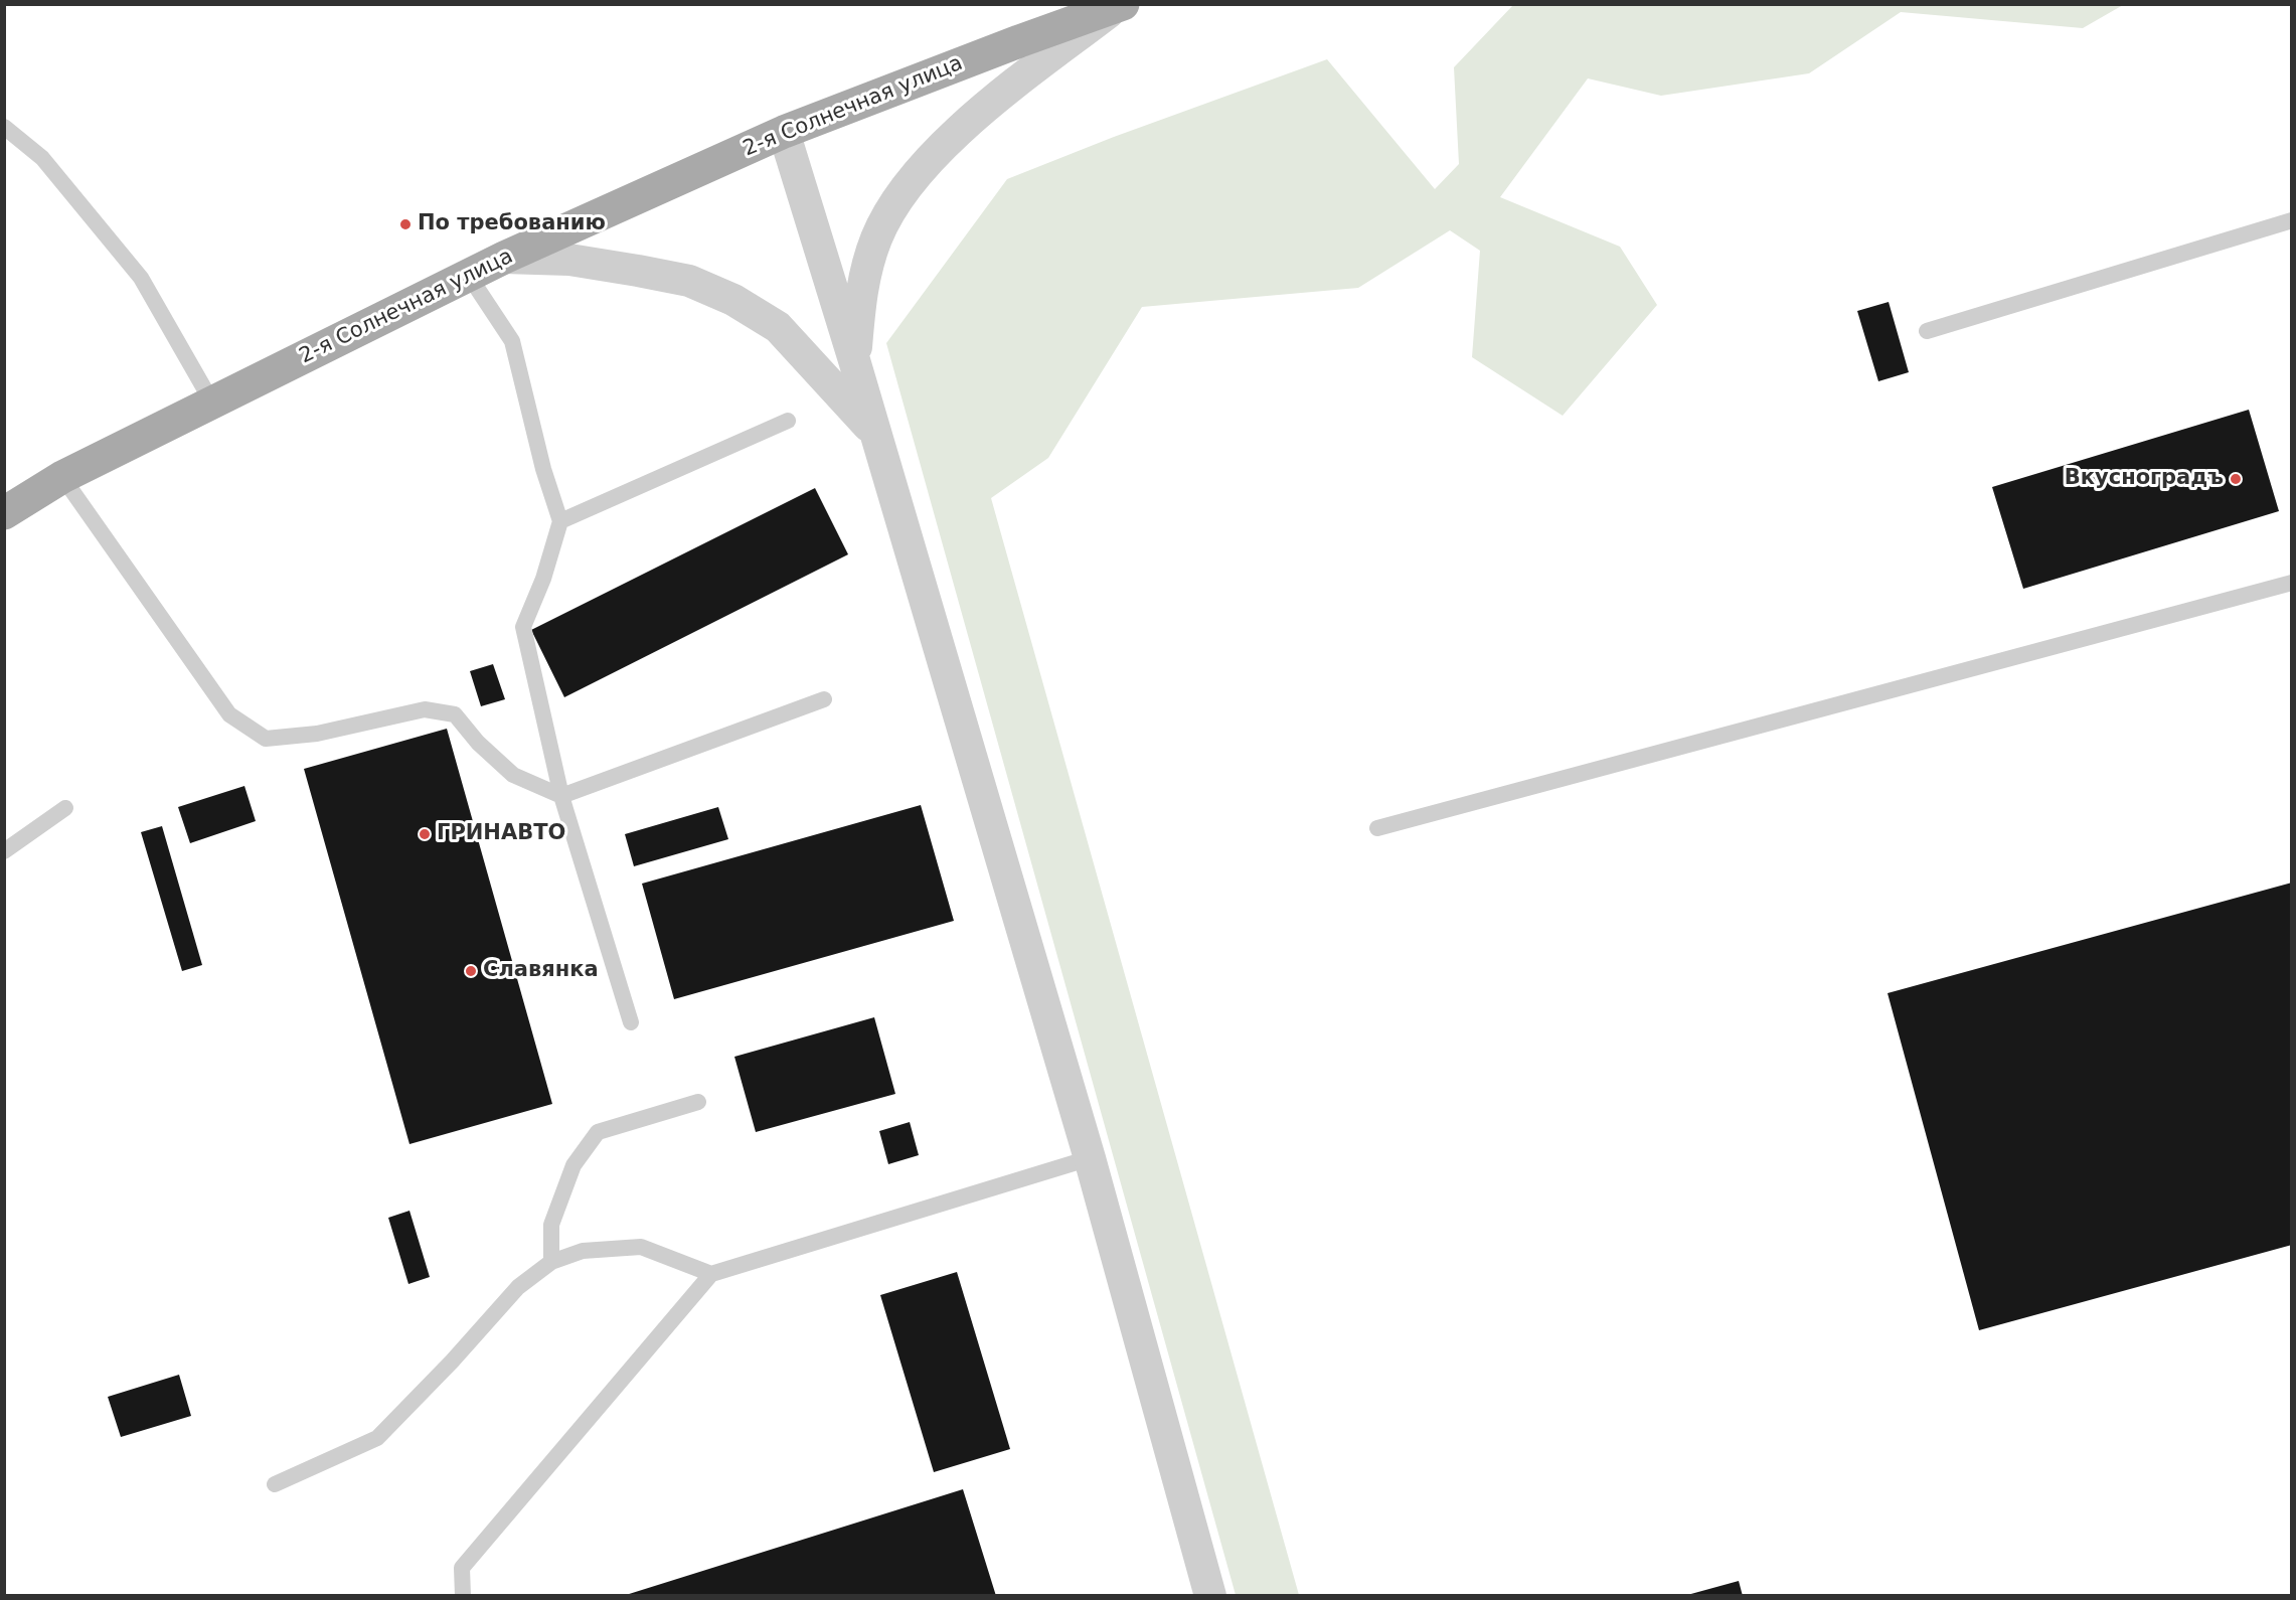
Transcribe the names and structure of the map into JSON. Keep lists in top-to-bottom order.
{
  "streets": {
    "main road": ["2-я Солнечная улица"]
  },
  "places": [
    "По требованию",
    "Вкусноградъ",
    "ГРИНАВТО",
    "Славянка"
  ]
}
